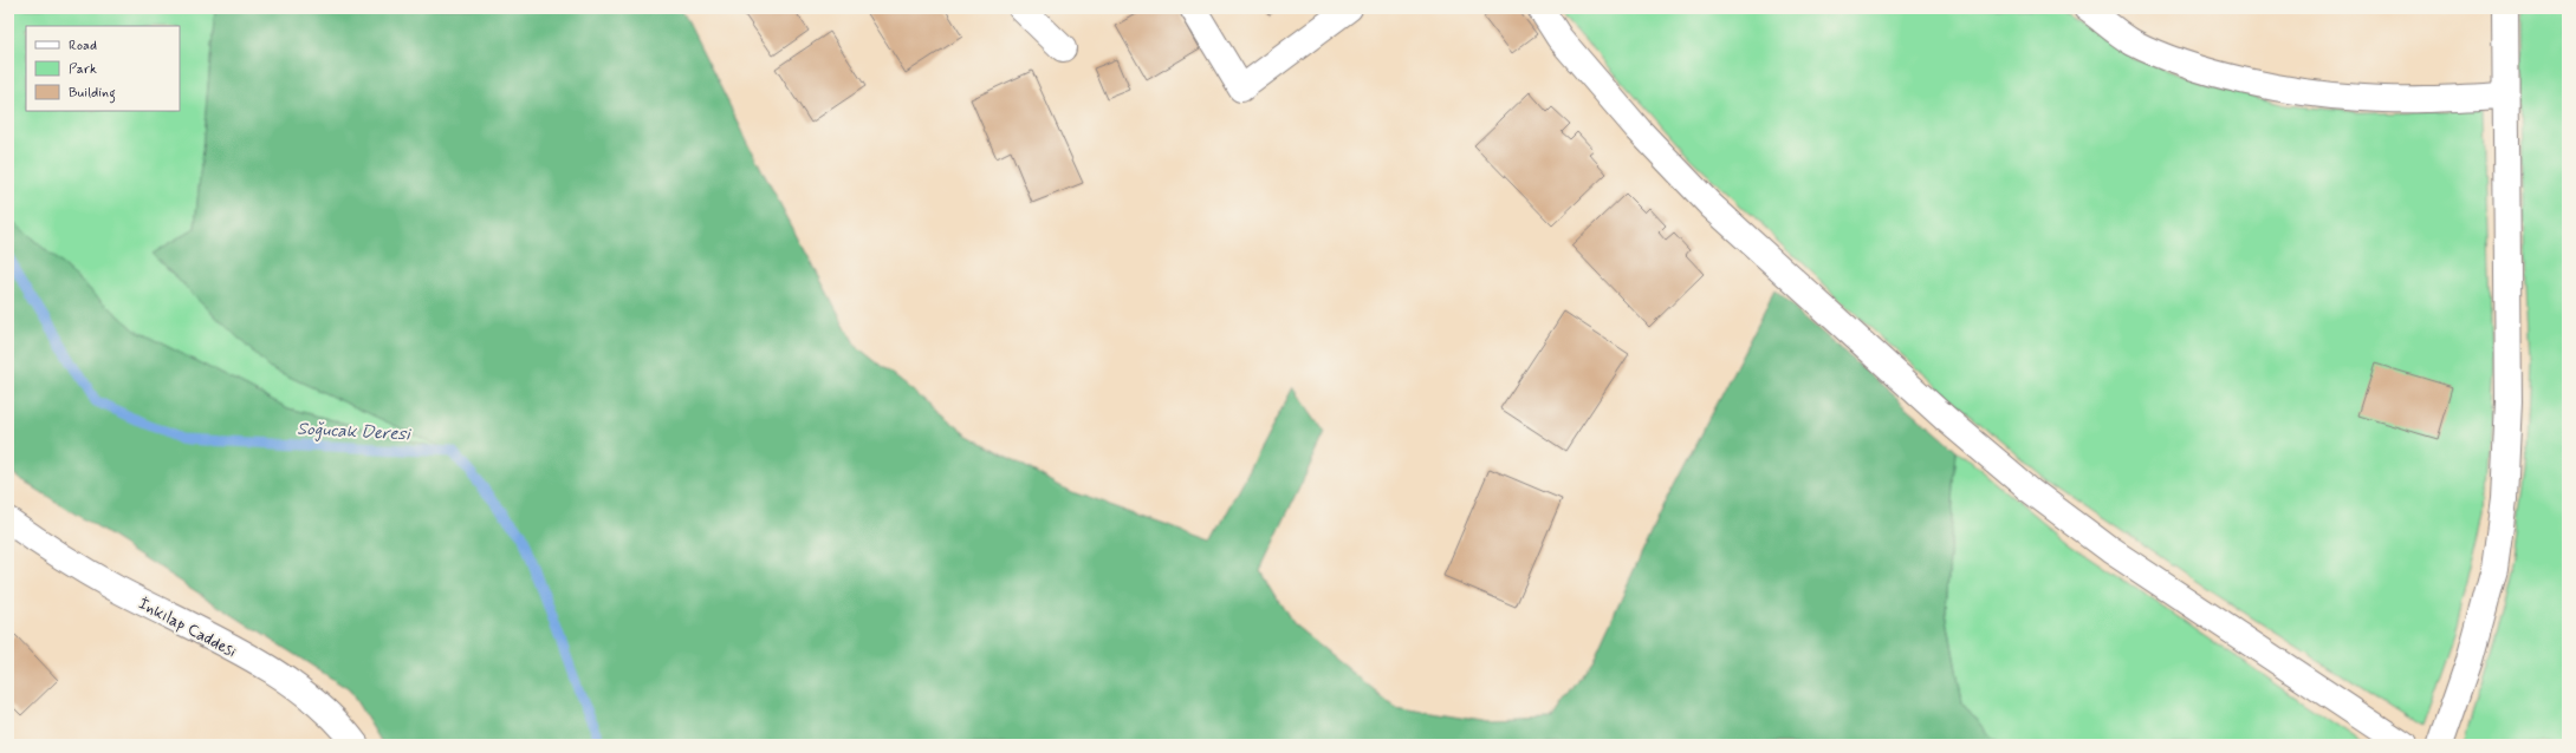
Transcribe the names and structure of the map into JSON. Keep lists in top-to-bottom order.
{
  "streets": {
    "street": ["İnkılap Caddesi"]
  },
  "water": ["Soğucak Deresi"],
  "legend": ["Road", "Park", "Building"]
}
